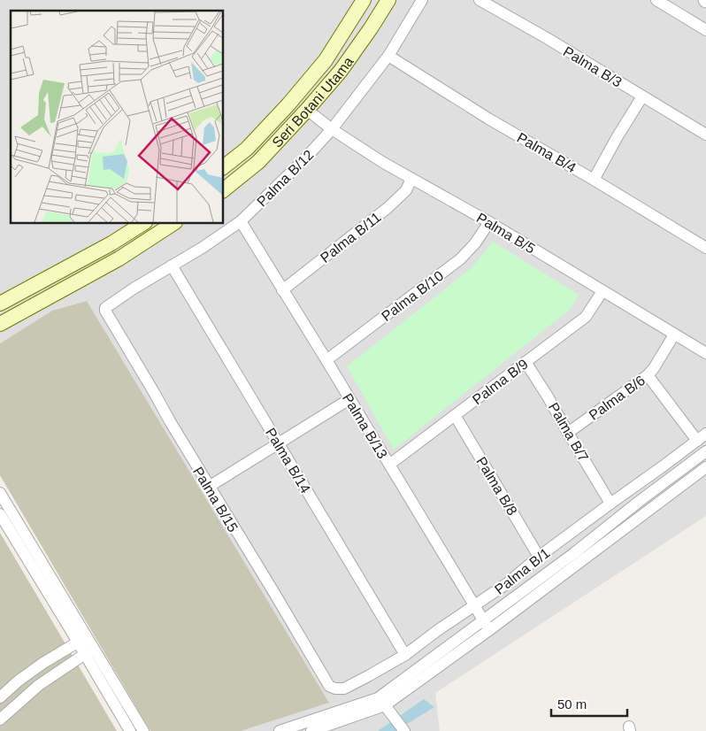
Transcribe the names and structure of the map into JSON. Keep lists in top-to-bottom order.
{
  "streets": {
    "main road": ["Seri Botani Utama"],
    "street": [
      "Palma B/3",
      "Palma B/4",
      "Palma B/12",
      "Palma B/5",
      "Palma B/11",
      "Palma B/10",
      "Palma B/9",
      "Palma B/6",
      "Palma B/13",
      "Palma B/7",
      "Palma B/14",
      "Palma B/8",
      "Palma B/15",
      "Palma B/1"
    ]
  },
  "crossings": [
    ["Seri Botani Utama", "Palma B/5"],
    ["Palma B/4", "Palma B/12"],
    ["Palma B/12", "Palma B/5"],
    ["Palma B/12", "Palma B/13"],
    ["Palma B/12", "Palma B/14"],
    ["Palma B/12", "Palma B/15"],
    ["Palma B/5", "Palma B/11"],
    ["Palma B/5", "Palma B/10"],
    ["Palma B/5", "Palma B/9"],
    ["Palma B/5", "Palma B/6"],
    ["Palma B/11", "Palma B/13"],
    ["Palma B/10", "Palma B/13"],
    ["Palma B/9", "Palma B/13"],
    ["Palma B/9", "Palma B/7"],
    ["Palma B/9", "Palma B/8"],
    ["Palma B/6", "Palma B/7"],
    ["Palma B/13", "Palma B/1"],
    ["Palma B/7", "Palma B/1"],
    ["Palma B/14", "Palma B/1"],
    ["Palma B/8", "Palma B/1"],
    ["Palma B/15", "Palma B/1"]
  ],
  "scale_bar": "50 m"
}
